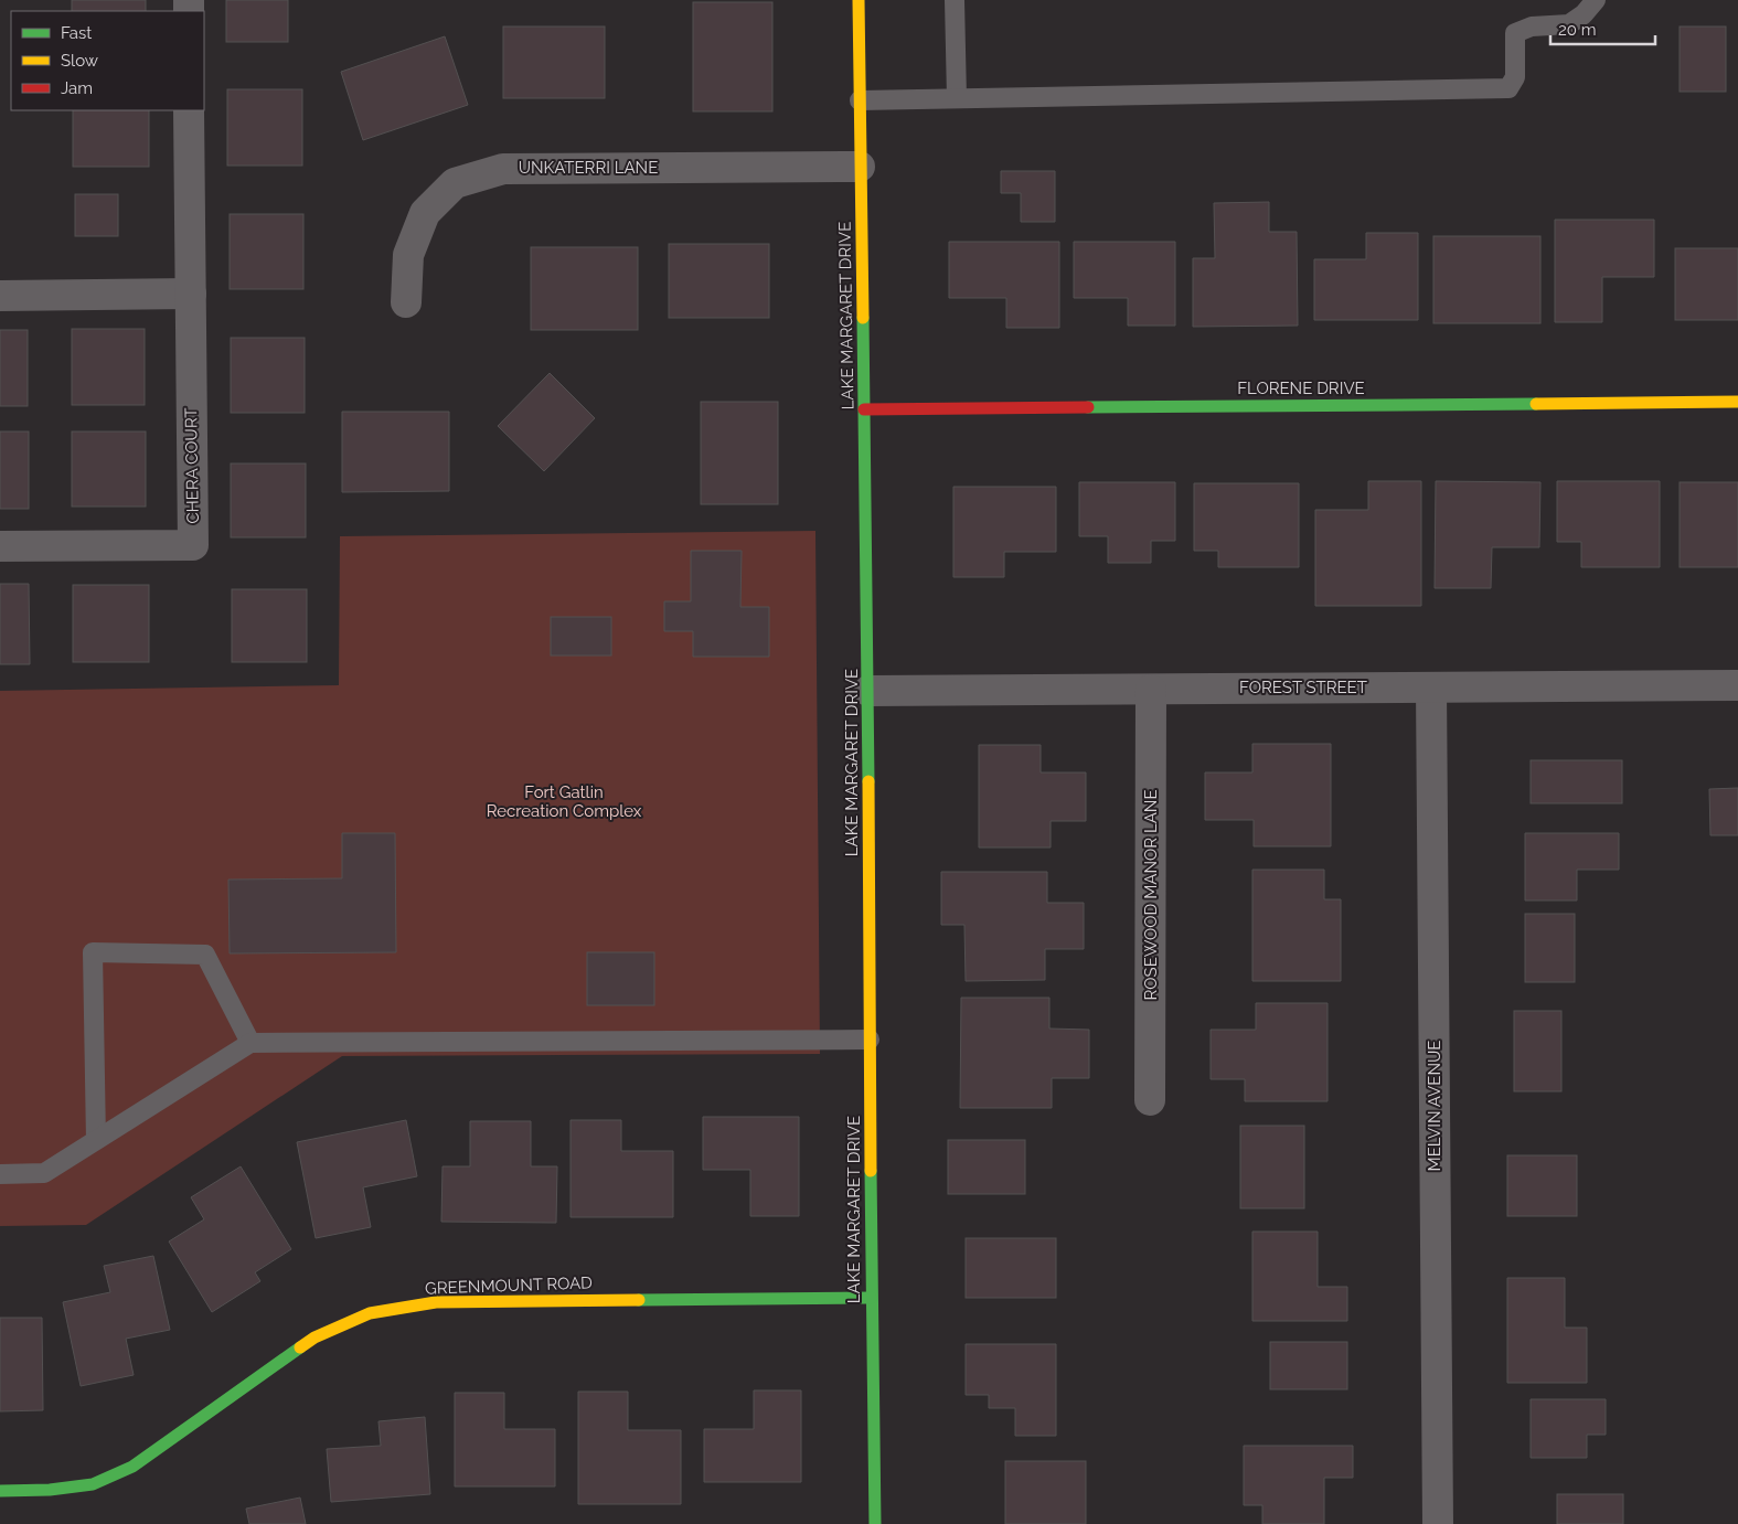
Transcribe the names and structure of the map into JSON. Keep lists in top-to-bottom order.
{
  "streets": {
    "street": [
      "UNKATERRI LANE",
      "LAKE MARGARET DRIVE",
      "FLORENE DRIVE",
      "CHERA COURT",
      "FOREST STREET",
      "ROSEWOOD MANOR LANE",
      "MELVIN AVENUE",
      "GREENMOUNT ROAD"
    ]
  },
  "crossings": [
    ["UNKATERRI LANE", "LAKE MARGARET DRIVE"],
    ["LAKE MARGARET DRIVE", "FLORENE DRIVE"],
    ["LAKE MARGARET DRIVE", "FOREST STREET"],
    ["LAKE MARGARET DRIVE", "GREENMOUNT ROAD"],
    ["FOREST STREET", "ROSEWOOD MANOR LANE"],
    ["FOREST STREET", "MELVIN AVENUE"]
  ],
  "parks": ["Fort Gatlin Recreation Complex"],
  "legend": ["Fast", "Slow", "Jam"],
  "scale_bar": "20 m"
}
